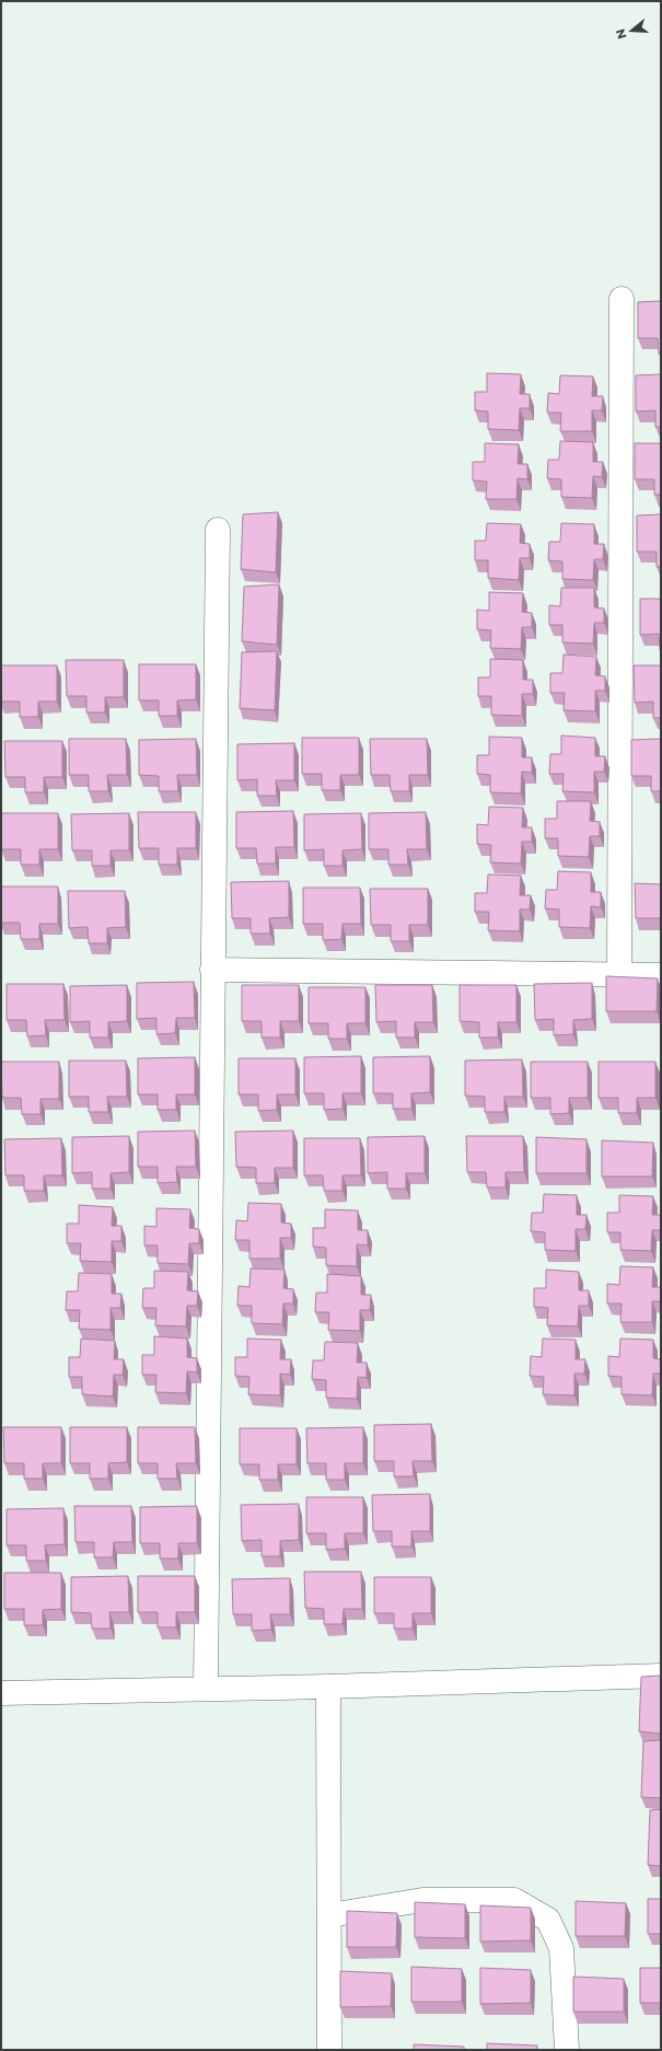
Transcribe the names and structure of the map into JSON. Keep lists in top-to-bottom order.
{
  "north": "left"
}
